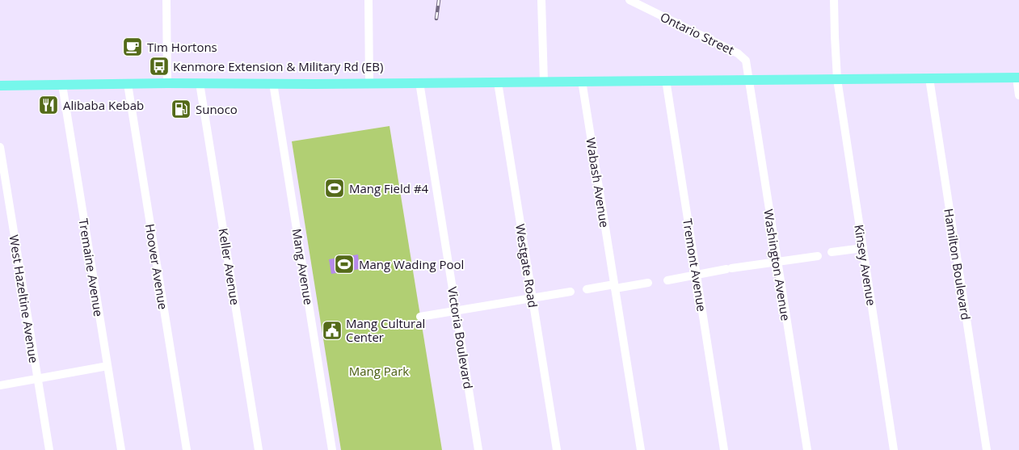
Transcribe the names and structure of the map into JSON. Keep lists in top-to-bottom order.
{
  "streets": {
    "street": [
      "Ontario Street",
      "Wabash Avenue",
      "Hamilton Boulevard",
      "Tremont Avenue",
      "Washington Avenue",
      "Kinsey Avenue",
      "Westgate Road",
      "Hoover Avenue",
      "Keller Avenue",
      "Mang Avenue",
      "Tremaine Avenue",
      "West Hazeltine Avenue",
      "Victoria Boulevard"
    ]
  },
  "crossings": [
    ["Ontario Street", "Washington Avenue"]
  ],
  "parks": ["Mang Park"],
  "places": {
    "cafe": ["Tim Hortons"],
    "bus stop": ["Kenmore Extension & Military Rd (EB)"],
    "restaurant": ["Alibaba Kebab"],
    "fuel station": ["Sunoco"],
    "sports": ["Mang Field #4", "Mang Wading Pool"],
    "public building": ["Mang Cultural Center"]
  }
}
